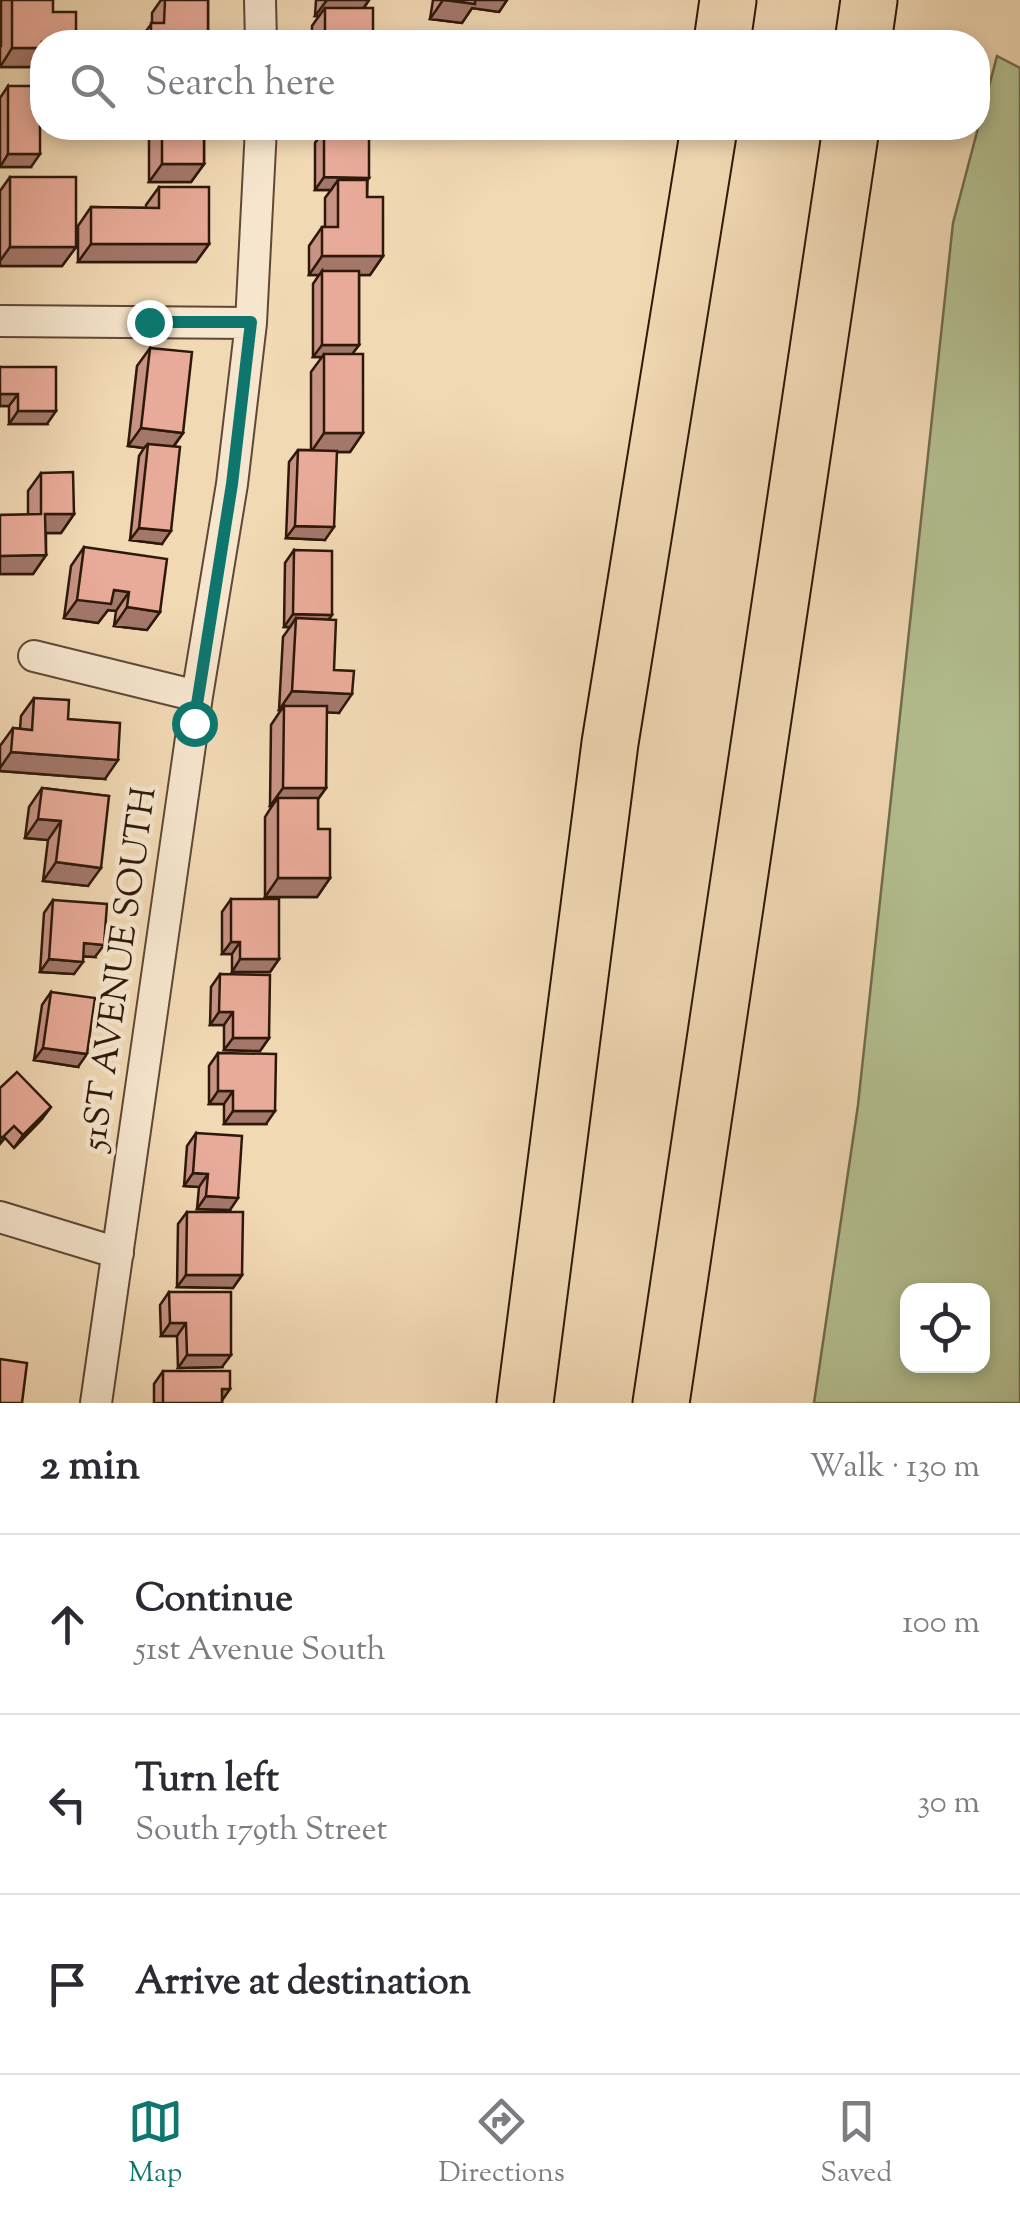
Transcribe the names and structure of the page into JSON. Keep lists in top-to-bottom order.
{
  "streets": {
    "street": ["51ST AVENUE SOUTH"]
  },
  "page": {
    "search": "Search here",
    "heading": ["2 min", "Walk · 130 m"],
    "list": [
      ["Continue", "51st Avenue South", "100 m"],
      ["Turn left", "South 179th Street", "30 m"],
      "Arrive at destination"
    ],
    "nav": ["Map", "Directions", "Saved"]
  }
}
